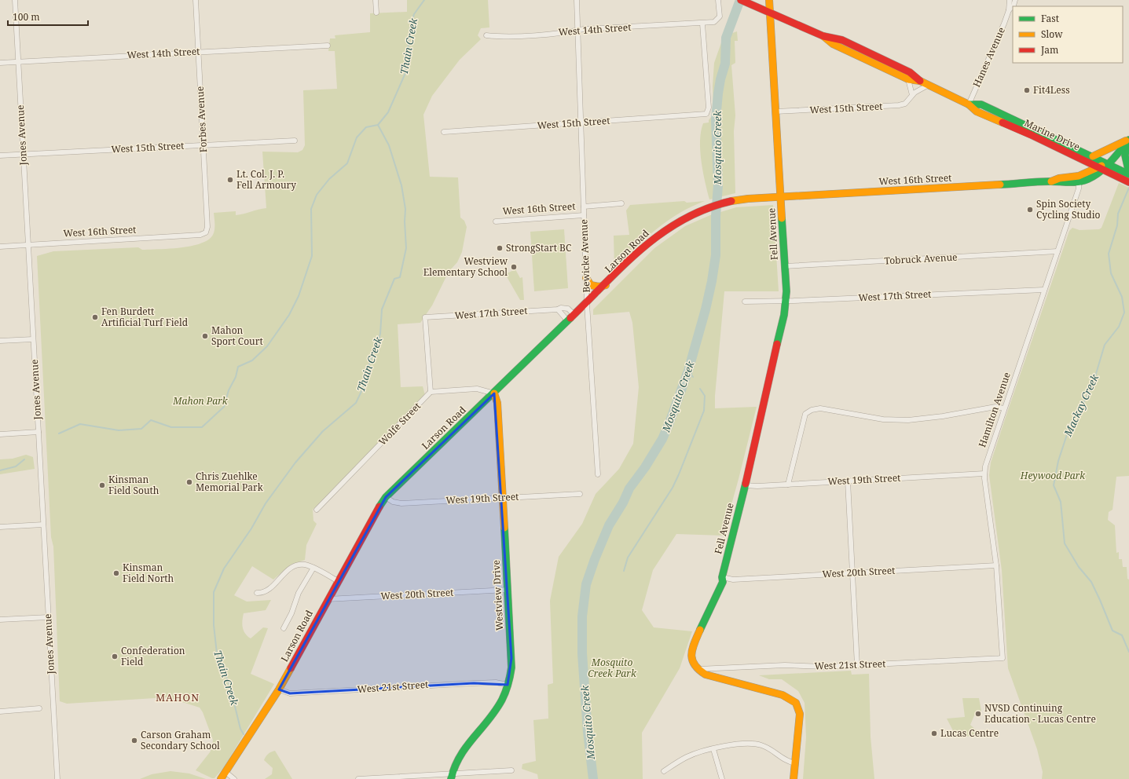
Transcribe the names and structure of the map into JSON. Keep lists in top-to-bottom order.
{
  "streets": {
    "main road": [
      "Marine Drive",
      "West 16th Street",
      "Fell Avenue",
      "Larson Road",
      "Westview Drive"
    ],
    "street": [
      "West 14th Street",
      "Hanes Avenue",
      "West 15th Street",
      "Forbes Avenue",
      "Jones Avenue",
      "Bewicke Avenue",
      "Tobruck Avenue",
      "West 17th Street",
      "Hamilton Avenue",
      "Wolfe Street",
      "West 19th Street",
      "West 20th Street",
      "West 21st Street"
    ]
  },
  "crossings": [
    ["West 14th Street", "West 15th Street"],
    ["West 14th Street", "Forbes Avenue"],
    ["West 14th Street", "Jones Avenue"],
    ["West 14th Street", "Bewicke Avenue"],
    ["Hanes Avenue", "Marine Drive"],
    ["West 15th Street", "Forbes Avenue"],
    ["West 15th Street", "Jones Avenue"],
    ["West 15th Street", "Marine Drive"],
    ["West 15th Street", "Fell Avenue"],
    ["West 15th Street", "Bewicke Avenue"],
    ["Forbes Avenue", "West 16th Street"],
    ["Jones Avenue", "West 16th Street"],
    ["Marine Drive", "West 16th Street"],
    ["Marine Drive", "Fell Avenue"],
    ["West 16th Street", "Fell Avenue"],
    ["West 16th Street", "Larson Road"],
    ["West 16th Street", "Bewicke Avenue"],
    ["West 16th Street", "Hamilton Avenue"],
    ["Fell Avenue", "Larson Road"],
    ["Fell Avenue", "Tobruck Avenue"],
    ["Fell Avenue", "West 17th Street"],
    ["Fell Avenue", "West 19th Street"],
    ["Fell Avenue", "West 20th Street"],
    ["Fell Avenue", "West 21st Street"],
    ["Larson Road", "Bewicke Avenue"],
    ["Larson Road", "West 17th Street"],
    ["Larson Road", "West 19th Street"],
    ["Larson Road", "West 20th Street"],
    ["Larson Road", "Westview Drive"],
    ["Larson Road", "West 21st Street"],
    ["Tobruck Avenue", "Hamilton Avenue"],
    ["West 17th Street", "Hamilton Avenue"],
    ["West 17th Street", "Wolfe Street"],
    ["Hamilton Avenue", "West 19th Street"],
    ["Hamilton Avenue", "West 20th Street"],
    ["Hamilton Avenue", "West 21st Street"],
    ["West 19th Street", "Westview Drive"],
    ["West 20th Street", "Westview Drive"],
    ["Westview Drive", "West 21st Street"]
  ],
  "districts": ["MAHON"],
  "water": ["Thain Creek", "Mosquito Creek", "Mackay Creek"],
  "parks": ["Mahon Park", "Heywood Park", "Mosquito Creek Park"],
  "places": [
    "Fit4Less",
    "Lt. Col. J. P. Fell Armoury",
    "Spin Society Cycling Studio",
    "StrongStart BC",
    "Westview Elementary School",
    "Fen Burdett Artificial Turf Field",
    "Mahon Sport Court",
    "Chris Zuehlke Memorial Park",
    "Kinsman Field South",
    "Kinsman Field North",
    "Confederation Field",
    "NVSD Continuing Education - Lucas Centre",
    "Lucas Centre",
    "Carson Graham Secondary School"
  ],
  "legend": ["Fast", "Slow", "Jam"],
  "scale_bar": "100 m"
}
